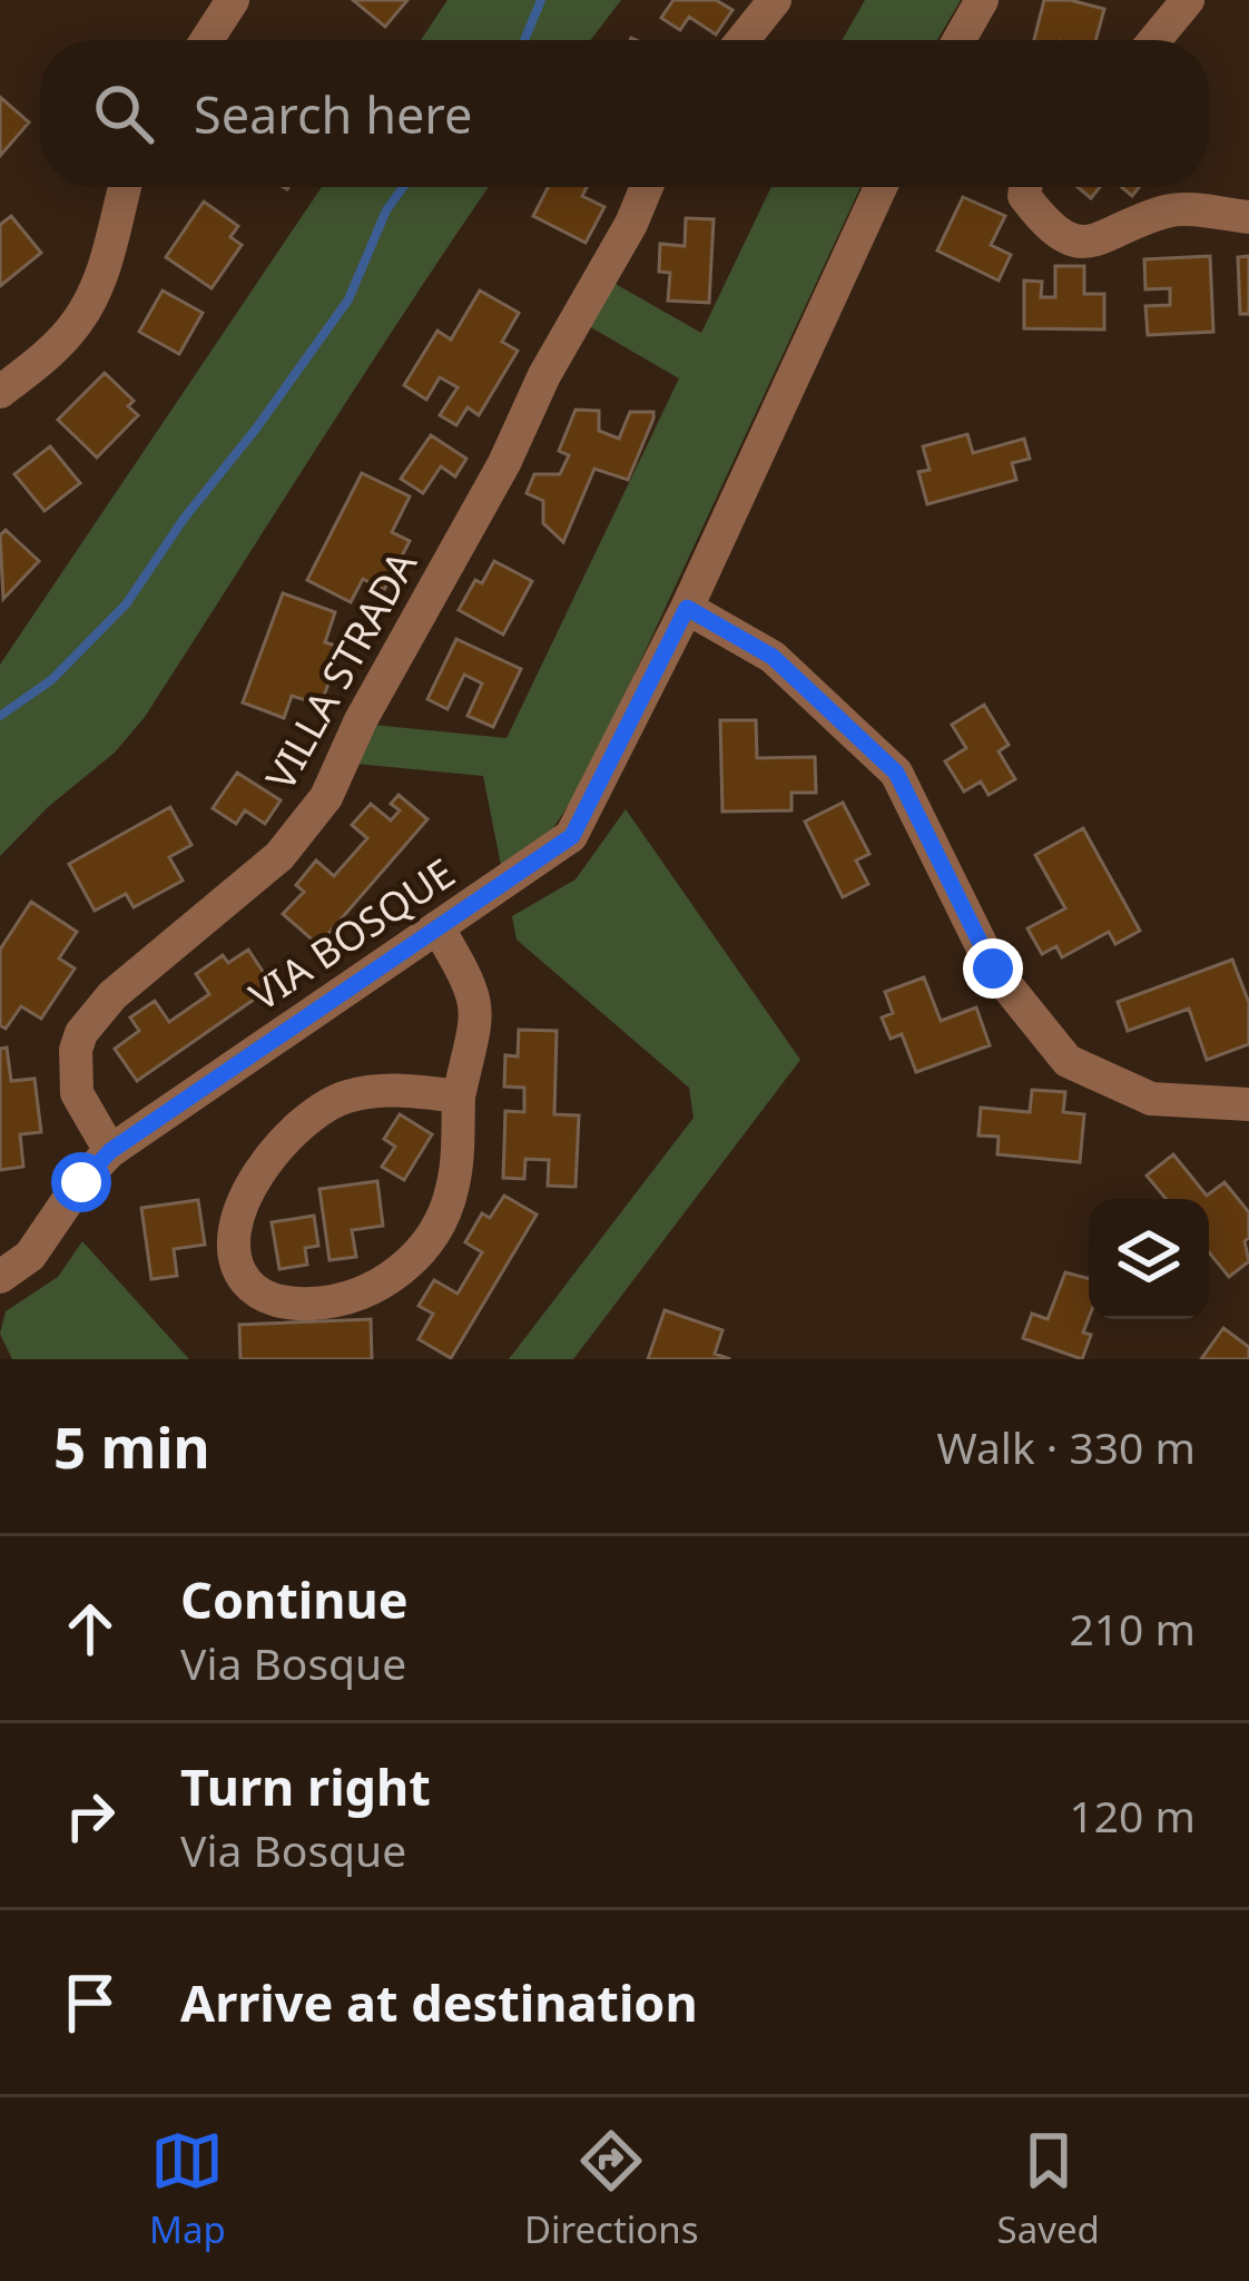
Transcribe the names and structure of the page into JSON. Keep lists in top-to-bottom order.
{
  "streets": {
    "street": ["VILLA STRADA", "VIA BOSQUE"]
  },
  "crossings": [
    ["VILLA STRADA", "VIA BOSQUE"]
  ],
  "page": {
    "search": "Search here",
    "heading": ["5 min", "Walk · 330 m"],
    "list": [
      ["Continue", "Via Bosque", "210 m"],
      ["Turn right", "Via Bosque", "120 m"],
      "Arrive at destination"
    ],
    "nav": ["Map", "Directions", "Saved"]
  }
}
